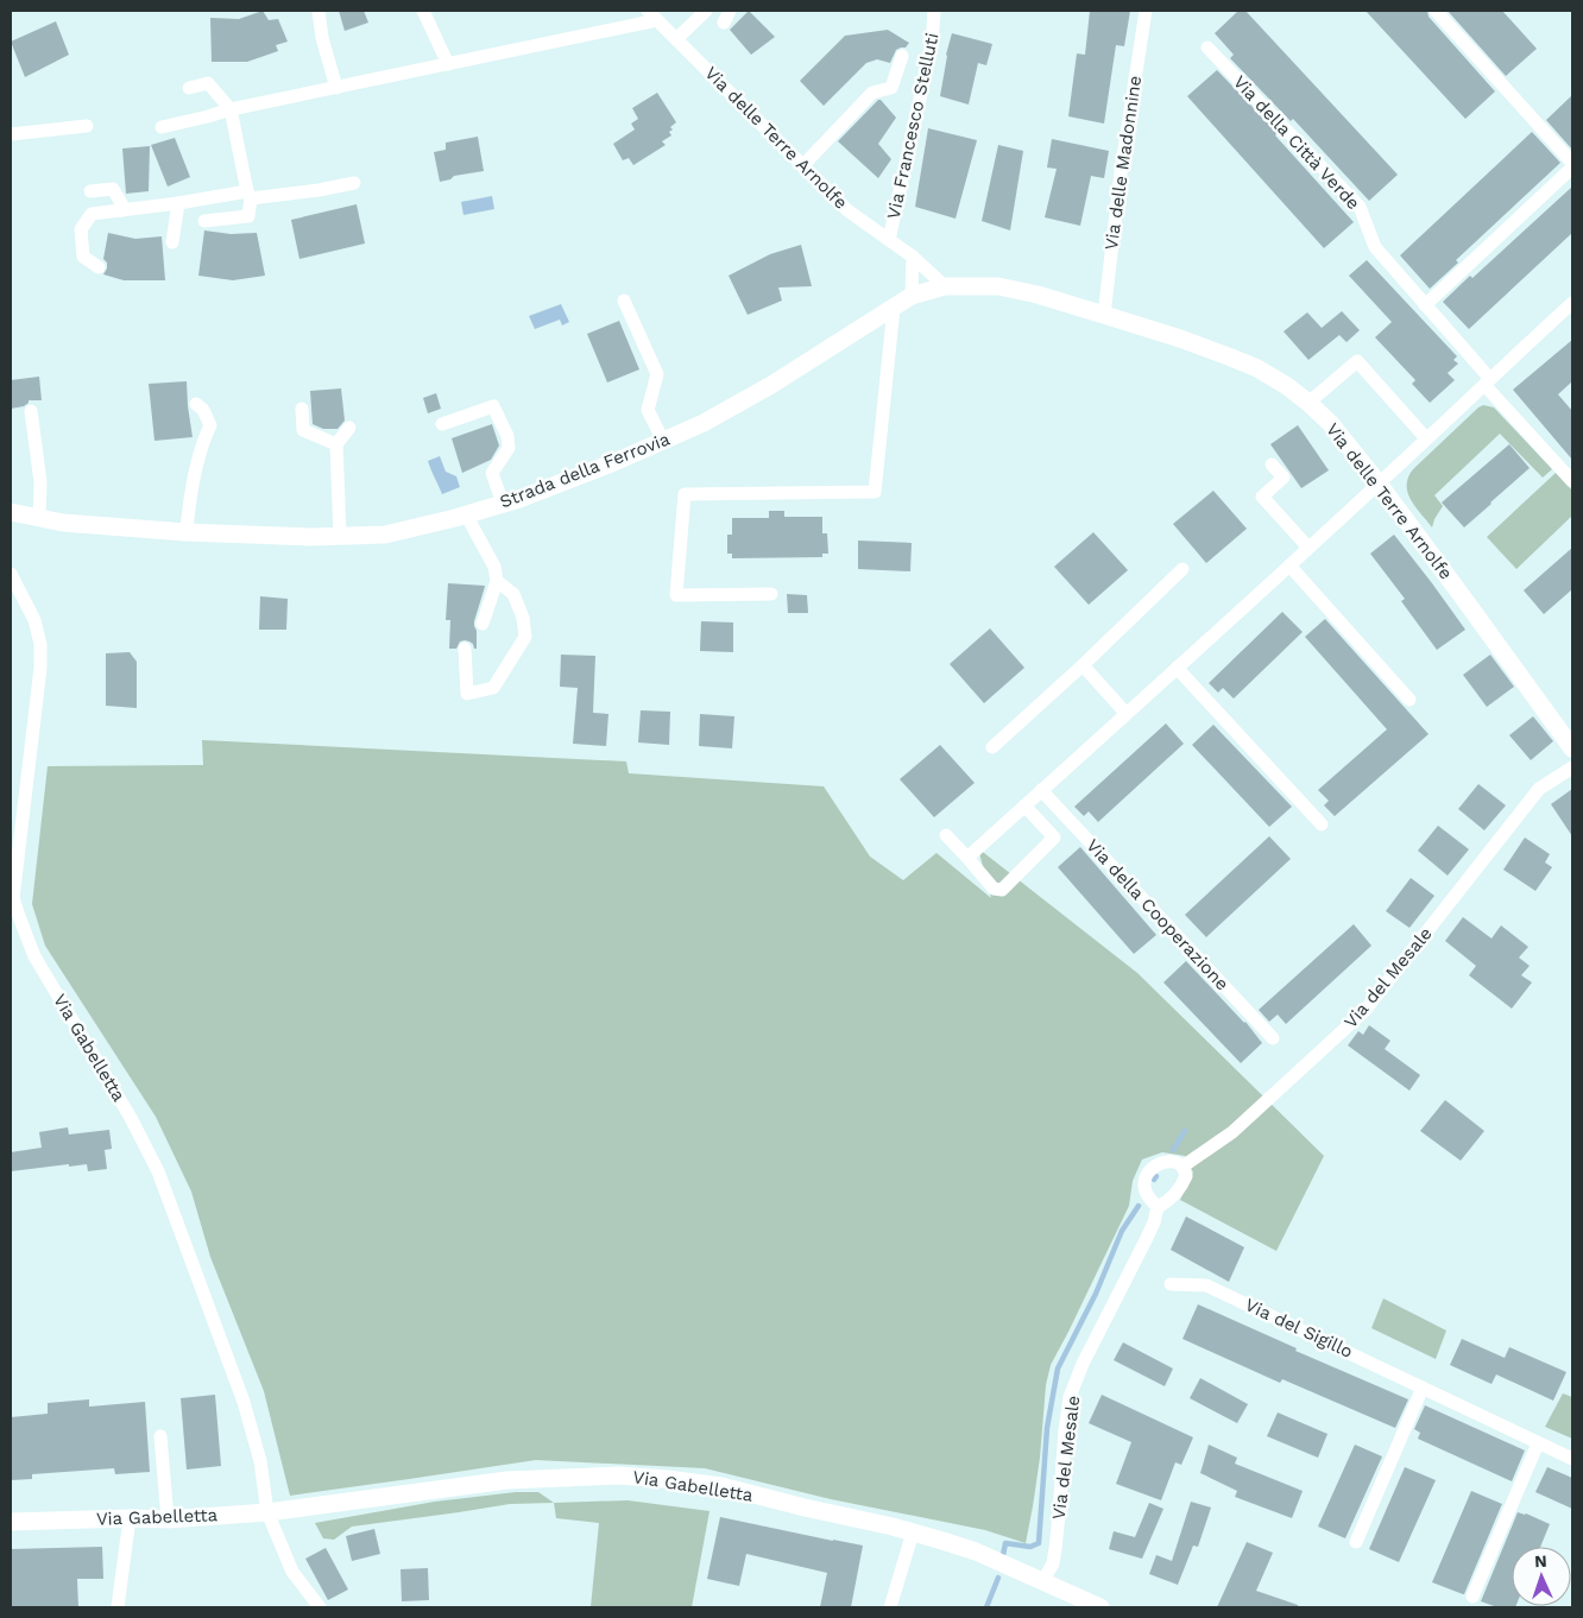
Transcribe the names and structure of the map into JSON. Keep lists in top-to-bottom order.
{
  "streets": {
    "street": [
      "Via Francesco Stelluti",
      "Via delle Terre Arnolfe",
      "Via della Città Verde",
      "Via delle Madonnine",
      "Strada della Ferrovia",
      "Via della Cooperazione",
      "Via del Mesale",
      "Via Gabelletta",
      "Via del Sigillo"
    ]
  },
  "crossings": [
    ["Via Francesco Stelluti", "Via delle Terre Arnolfe"],
    ["Via delle Terre Arnolfe", "Via delle Madonnine"],
    ["Via delle Terre Arnolfe", "Strada della Ferrovia"],
    ["Via del Mesale", "Via Gabelletta"]
  ],
  "north": "top"
}
